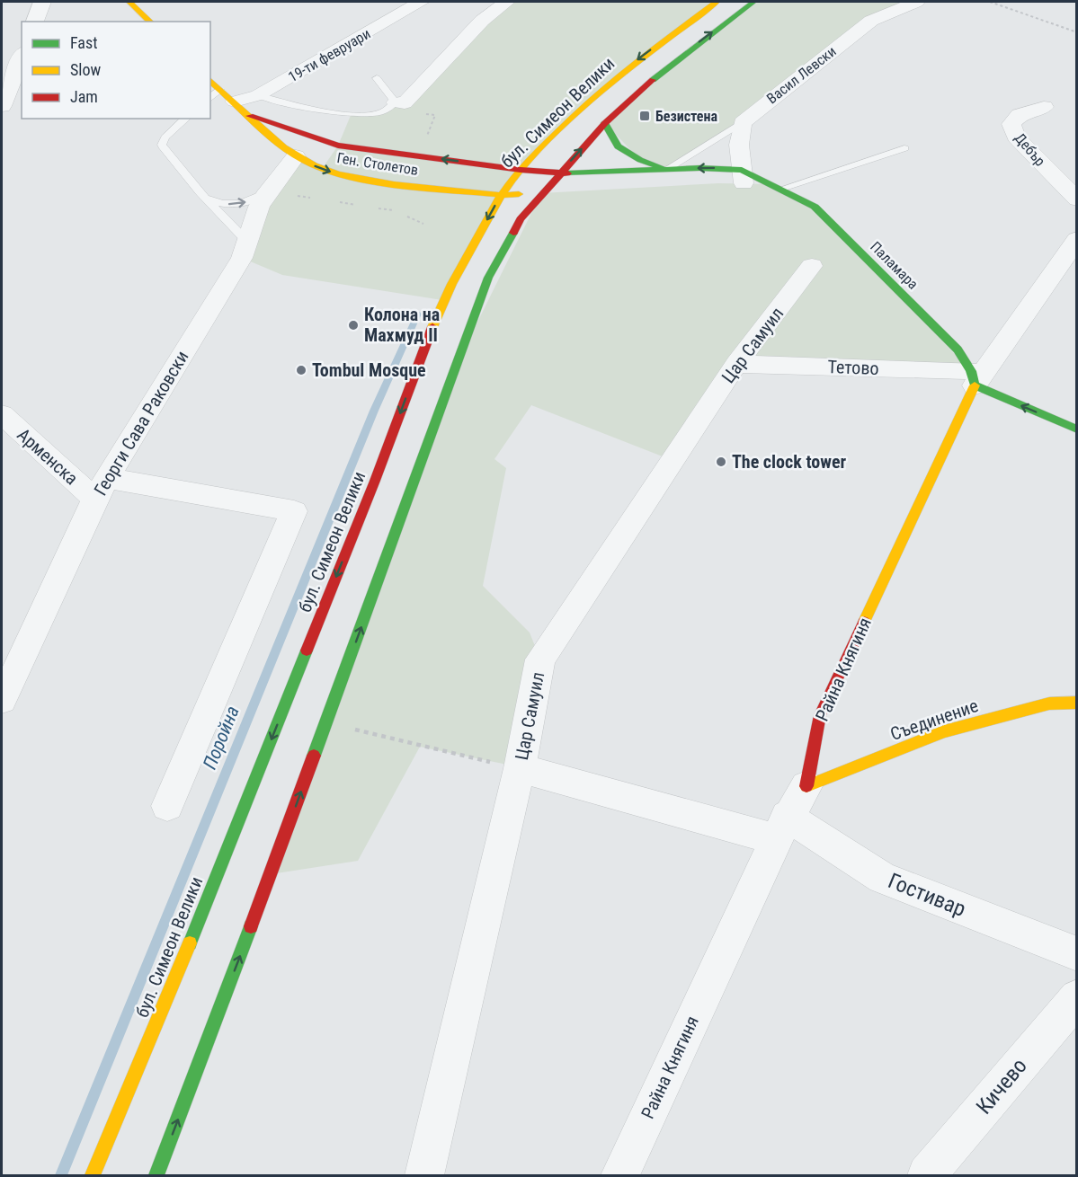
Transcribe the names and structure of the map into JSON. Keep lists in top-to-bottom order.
{
  "streets": {
    "main road": [
      "бул. Симеон Велики",
      "Ген. Столетов",
      "Паламара",
      "Тетово",
      "Райна Княгиня",
      "Съединение"
    ],
    "street": [
      "19-ти февруари",
      "Васил Левски",
      "Дебър",
      "Цар Самуил",
      "Георги Сава Раковски",
      "Арменска",
      "Гостивар",
      "Кичево"
    ]
  },
  "crossings": [
    ["19-ти февруари", "Ген. Столетов"],
    ["бул. Симеон Велики", "Ген. Столетов"],
    ["Ген. Столетов", "Георги Сава Раковски"],
    ["Паламара", "Тетово"],
    ["Паламара", "Райна Княгиня"],
    ["Цар Самуил", "Тетово"],
    ["Цар Самуил", "Гостивар"],
    ["Тетово", "Райна Княгиня"],
    ["Георги Сава Раковски", "Арменска"],
    ["Райна Княгиня", "Съединение"],
    ["Райна Княгиня", "Гостивар"]
  ],
  "water": ["Поройна"],
  "places": {
    "transit": ["Безистена"],
    "other": ["Колона на Махмуд II", "Tombul Mosque", "The clock tower"]
  },
  "legend": ["Fast", "Slow", "Jam"]
}
